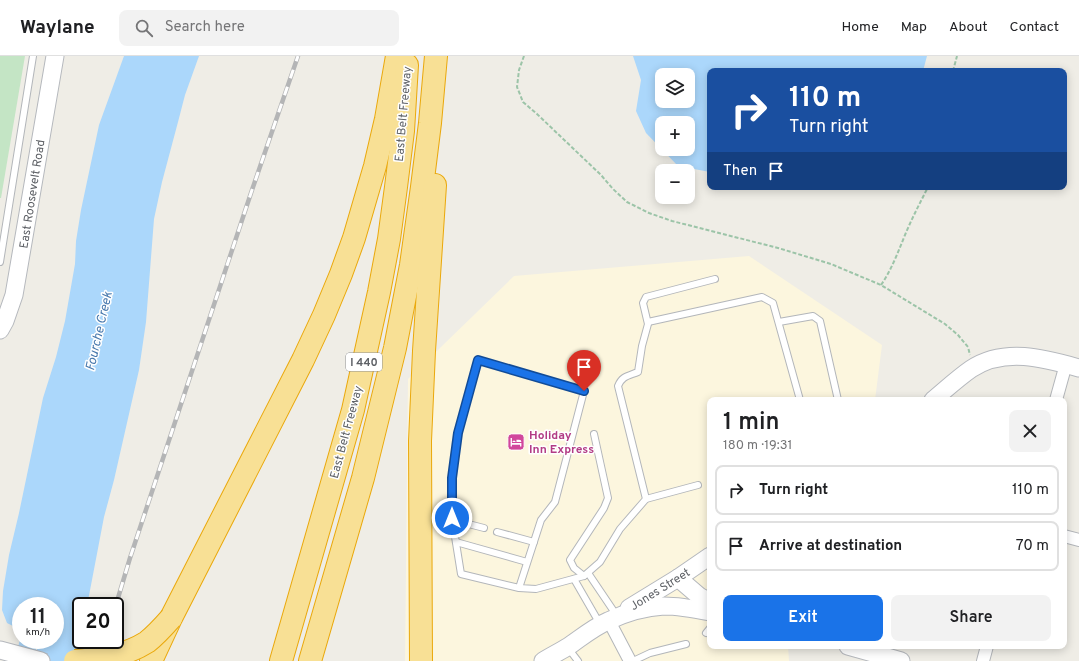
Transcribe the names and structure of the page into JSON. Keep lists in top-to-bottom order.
{
  "streets": {
    "highway": ["East Belt Freeway", "I 440"],
    "main road": ["East Roosevelt Road", "Jones Street"]
  },
  "water": ["Fourche Creek"],
  "places": {
    "hotel": ["Holiday Inn Express"]
  },
  "page": {
    "header": "Waylane",
    "search": "Search here",
    "nav": [
      "Home",
      "Map",
      "About",
      "Contact"
    ],
    "map_buttons": ["+", "−"],
    "turn": ["110 m", "Turn right"],
    "then": "Then",
    "heading": ["1 min", "180 m · 19:31"],
    "list": [
      {
        "name": "Turn right",
        "value": "110 m"
      },
      {
        "name": "Arrive at destination",
        "value": "70 m"
      }
    ],
    "buttons": ["Exit", "Share"],
    "speed": "11 km/h",
    "limit": "20"
  }
}
